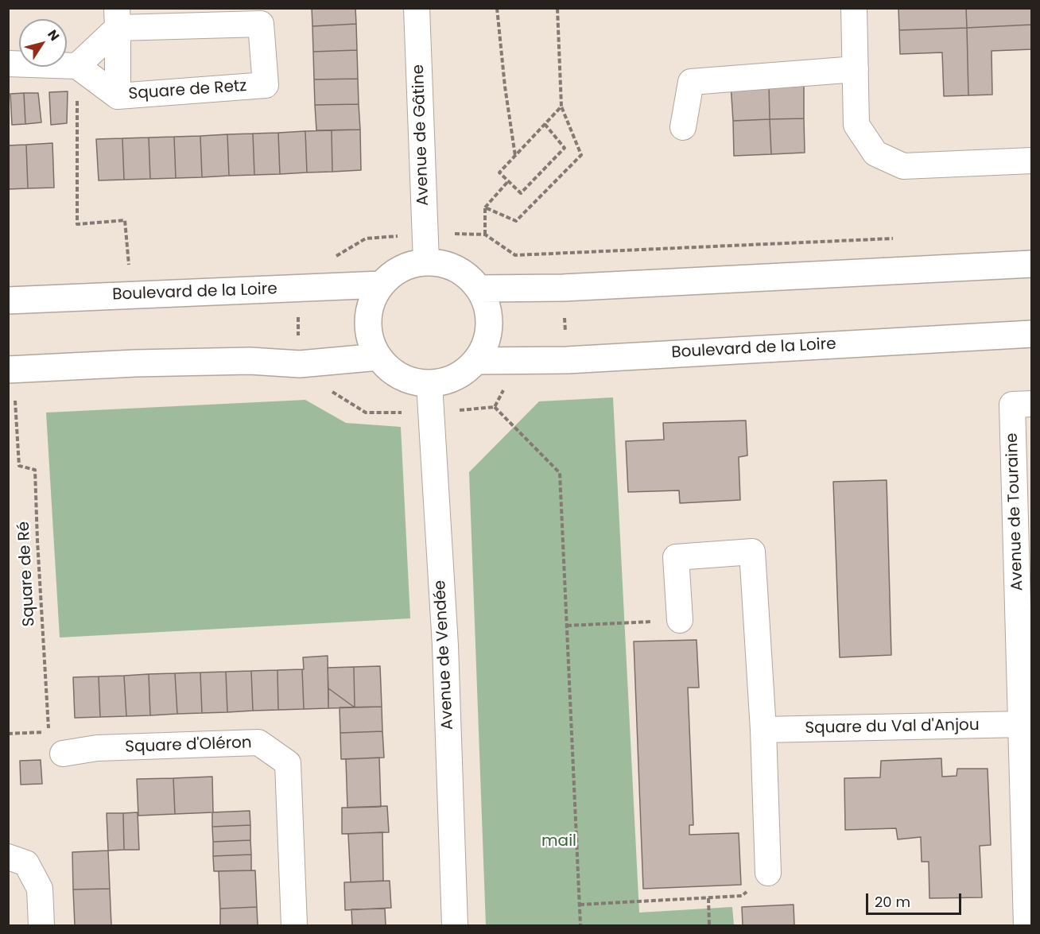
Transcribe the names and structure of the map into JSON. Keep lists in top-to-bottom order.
{
  "streets": {
    "street": [
      "Square de Retz",
      "Avenue de Gâtine",
      "Boulevard de la Loire",
      "Avenue de Touraine",
      "Avenue de Vendée",
      "Square du Val d'Anjou",
      "Square d'Oléron"
    ],
    "path": ["Square de Ré"]
  },
  "crossings": [
    ["Avenue de Gâtine", "Boulevard de la Loire"],
    ["Avenue de Gâtine", "Avenue de Vendée"],
    ["Boulevard de la Loire", "Avenue de Vendée"],
    ["Avenue de Touraine", "Square du Val d'Anjou"]
  ],
  "parks": ["mail"],
  "scale_bar": "20 m",
  "north": "top right"
}
